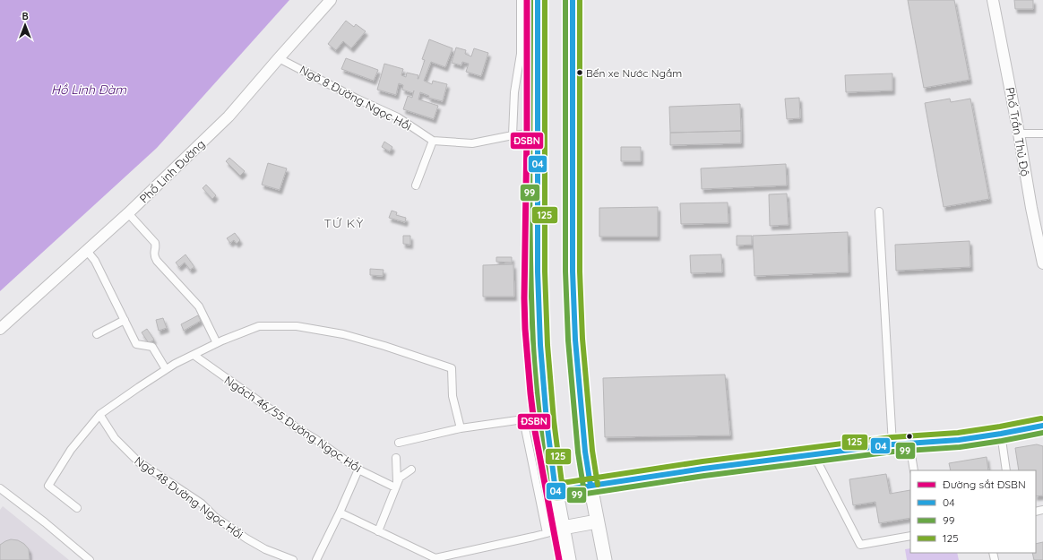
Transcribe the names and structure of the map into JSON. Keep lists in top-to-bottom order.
{
  "streets": {
    "street": [
      "Ngõ 8 Đường Ngọc Hồi",
      "Phố Trần Thủ Độ",
      "Phố Linh Đường",
      "Ngách 46/55 Đường Ngọc Hồi",
      "Ngõ 48 Đường Ngọc Hồi"
    ]
  },
  "crossings": [
    ["Ngõ 8 Đường Ngọc Hồi", "Phố Linh Đường"]
  ],
  "districts": ["TỨ KỲ"],
  "water": ["Hồ Linh Đàm"],
  "places": ["Bến xe Nước Ngầm"],
  "lines": [
    "rail line ĐSBN",
    "transit line 04",
    "transit line 99",
    "transit line 125"
  ],
  "legend": [
    "Đường sắt ĐSBN",
    "04",
    "99",
    "125"
  ],
  "north": "top"
}
